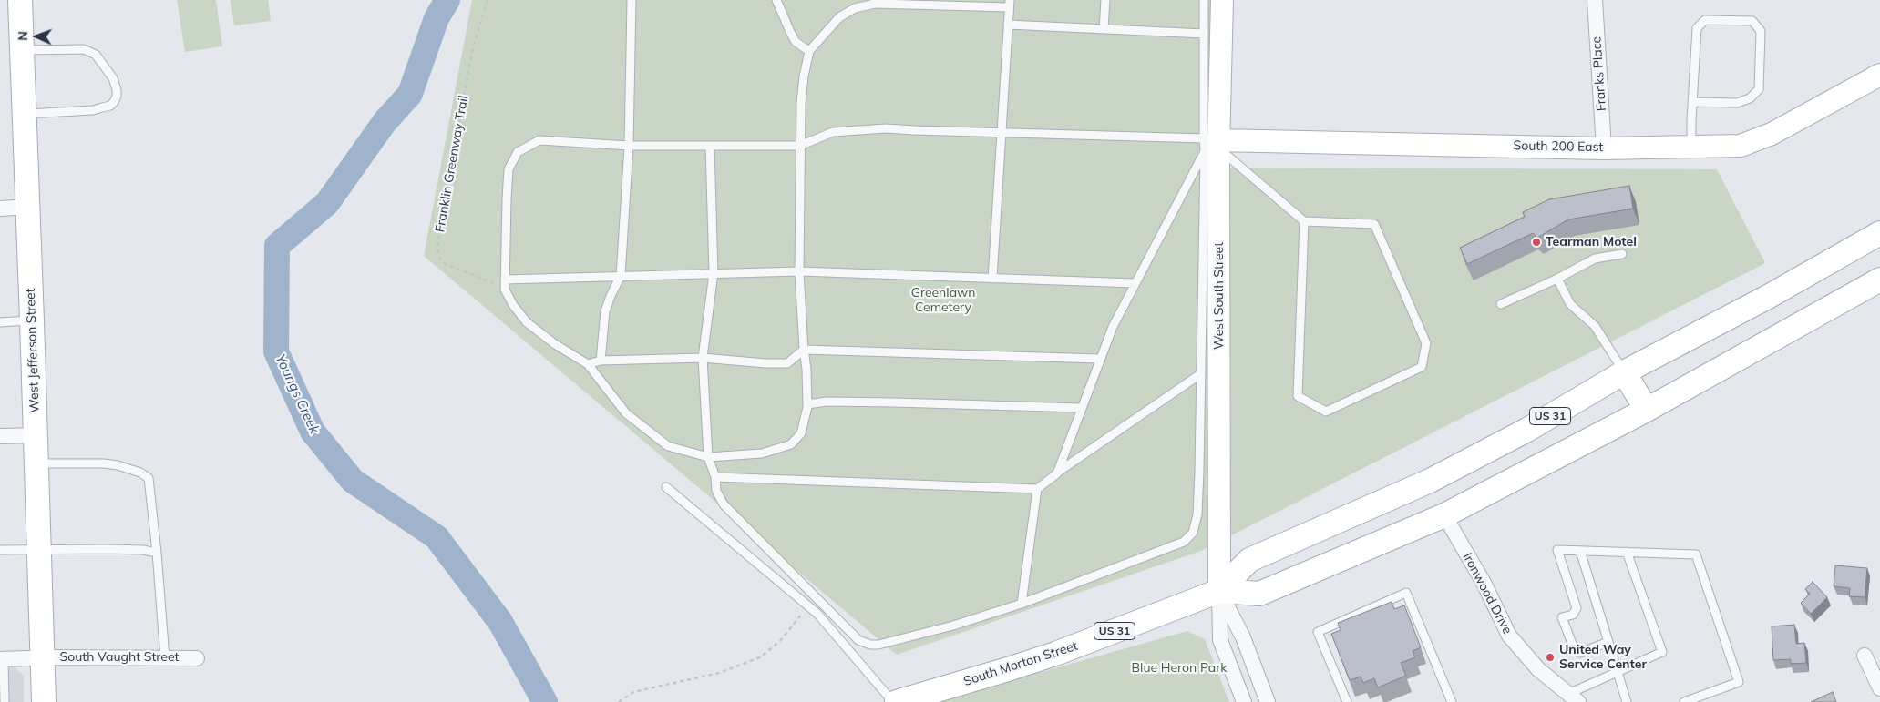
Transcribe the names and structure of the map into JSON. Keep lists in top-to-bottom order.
{
  "streets": {
    "main road": ["West Jefferson Street", "US 31", "South Morton Street"],
    "street": [
      "Franks Place",
      "South 200 East",
      "West South Street",
      "Ironwood Drive",
      "South Vaught Street"
    ],
    "path": ["Franklin Greenway Trail"]
  },
  "crossings": [
    ["Franks Place", "South 200 East"],
    ["South 200 East", "West South Street"],
    ["West South Street", "US 31"],
    ["West South Street", "South Morton Street"],
    ["West Jefferson Street", "South Vaught Street"],
    ["US 31", "Ironwood Drive"],
    ["US 31", "South Morton Street"]
  ],
  "water": ["Youngs Creek"],
  "parks": ["Greenlawn Cemetery", "Blue Heron Park"],
  "places": ["Tearman Motel", "United Way Service Center"],
  "north": "left"
}
